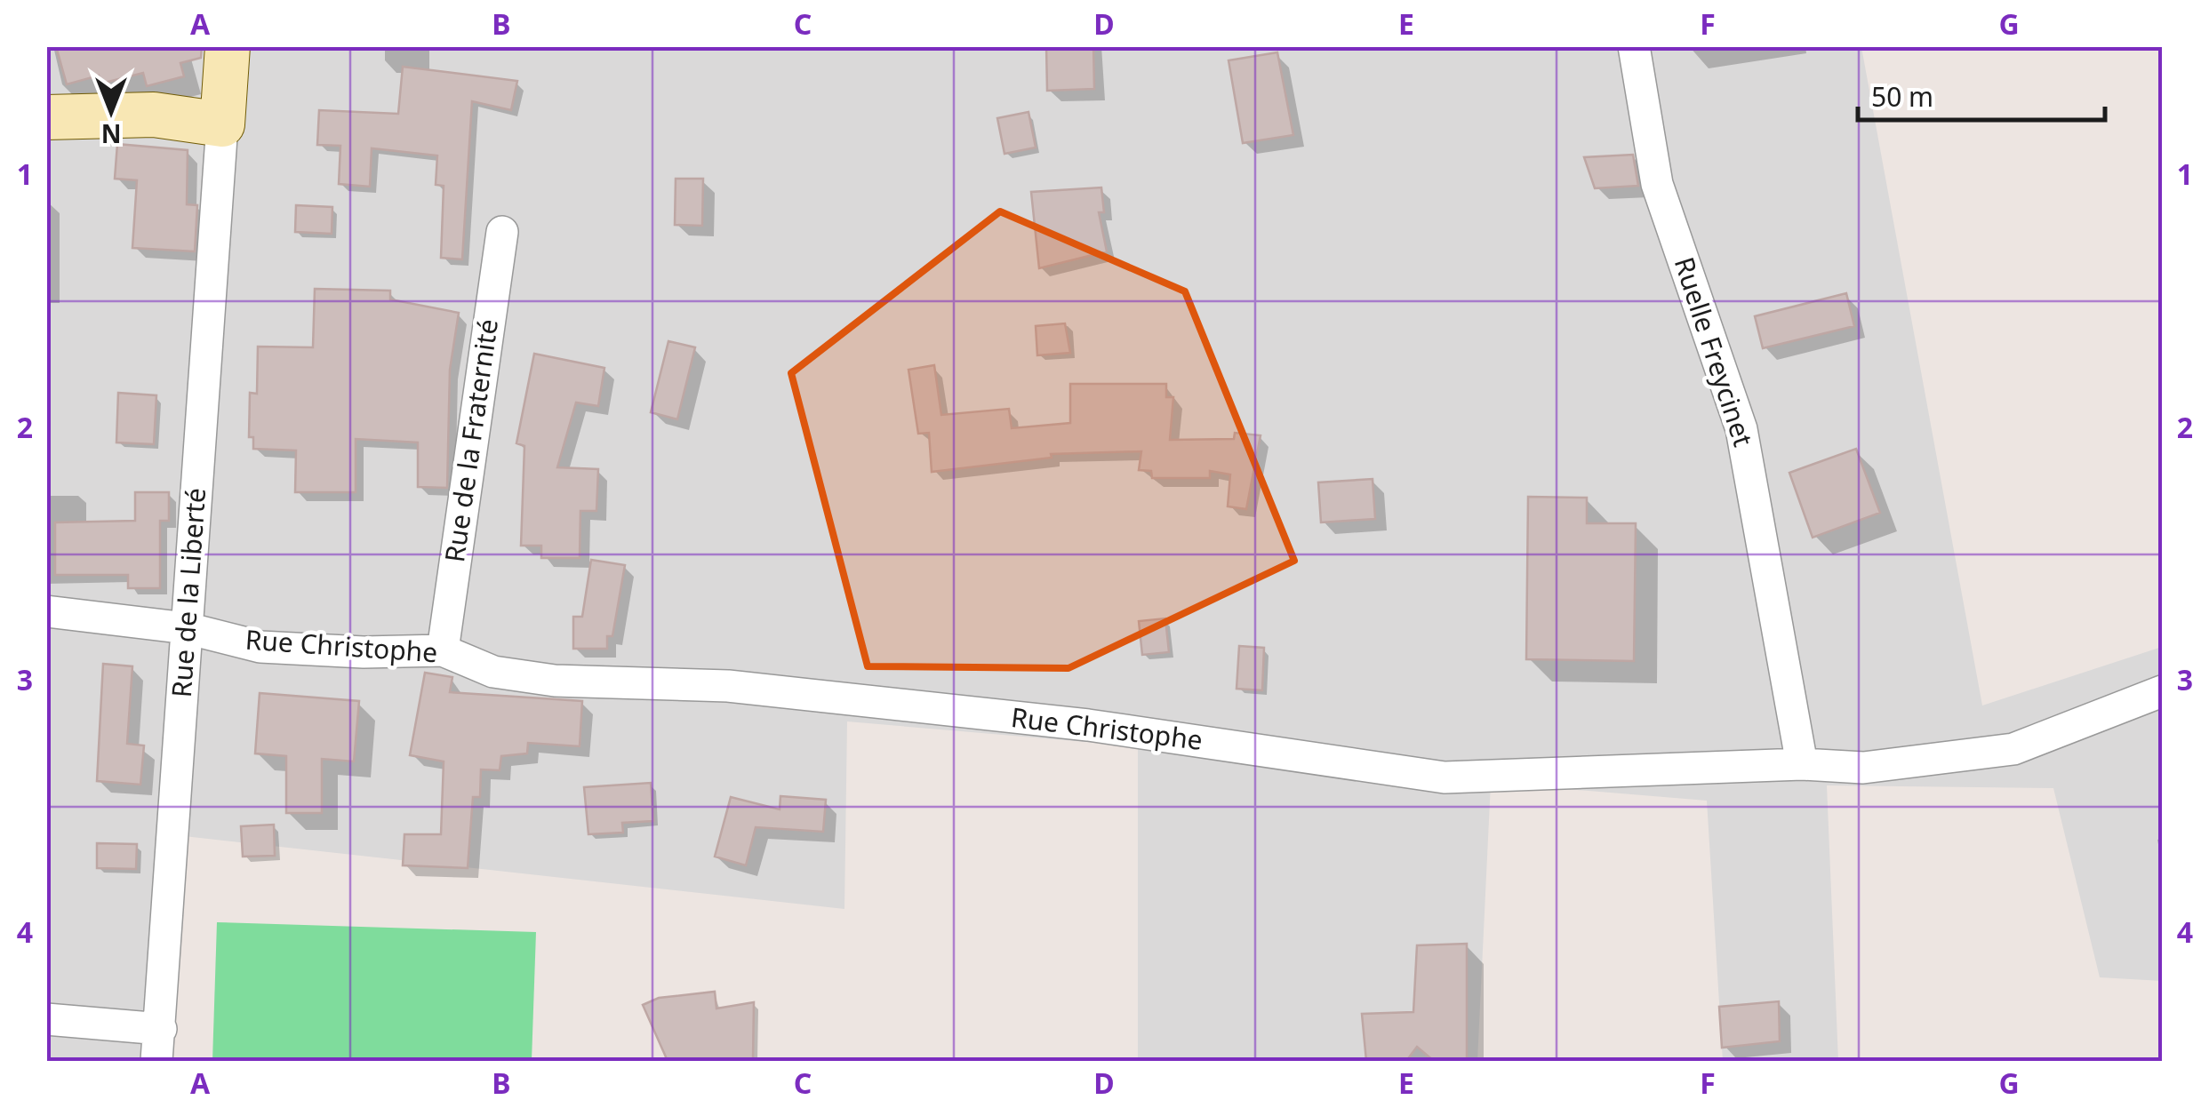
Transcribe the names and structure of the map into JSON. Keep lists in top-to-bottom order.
{
  "streets": {
    "street": [
      "Ruelle Freycinet",
      "Rue de la Fraternité",
      "Rue de la Liberté",
      "Rue Christophe"
    ]
  },
  "crossings": [
    ["Ruelle Freycinet", "Rue Christophe"],
    ["Rue de la Fraternité", "Rue Christophe"],
    ["Rue de la Liberté", "Rue Christophe"]
  ],
  "scale_bar": "50 m",
  "north": "bottom",
  "grid": {
    "columns": [
      "A",
      "B",
      "C",
      "D",
      "E",
      "F",
      "G"
    ],
    "rows": [
      "1",
      "2",
      "3",
      "4"
    ]
  }
}
